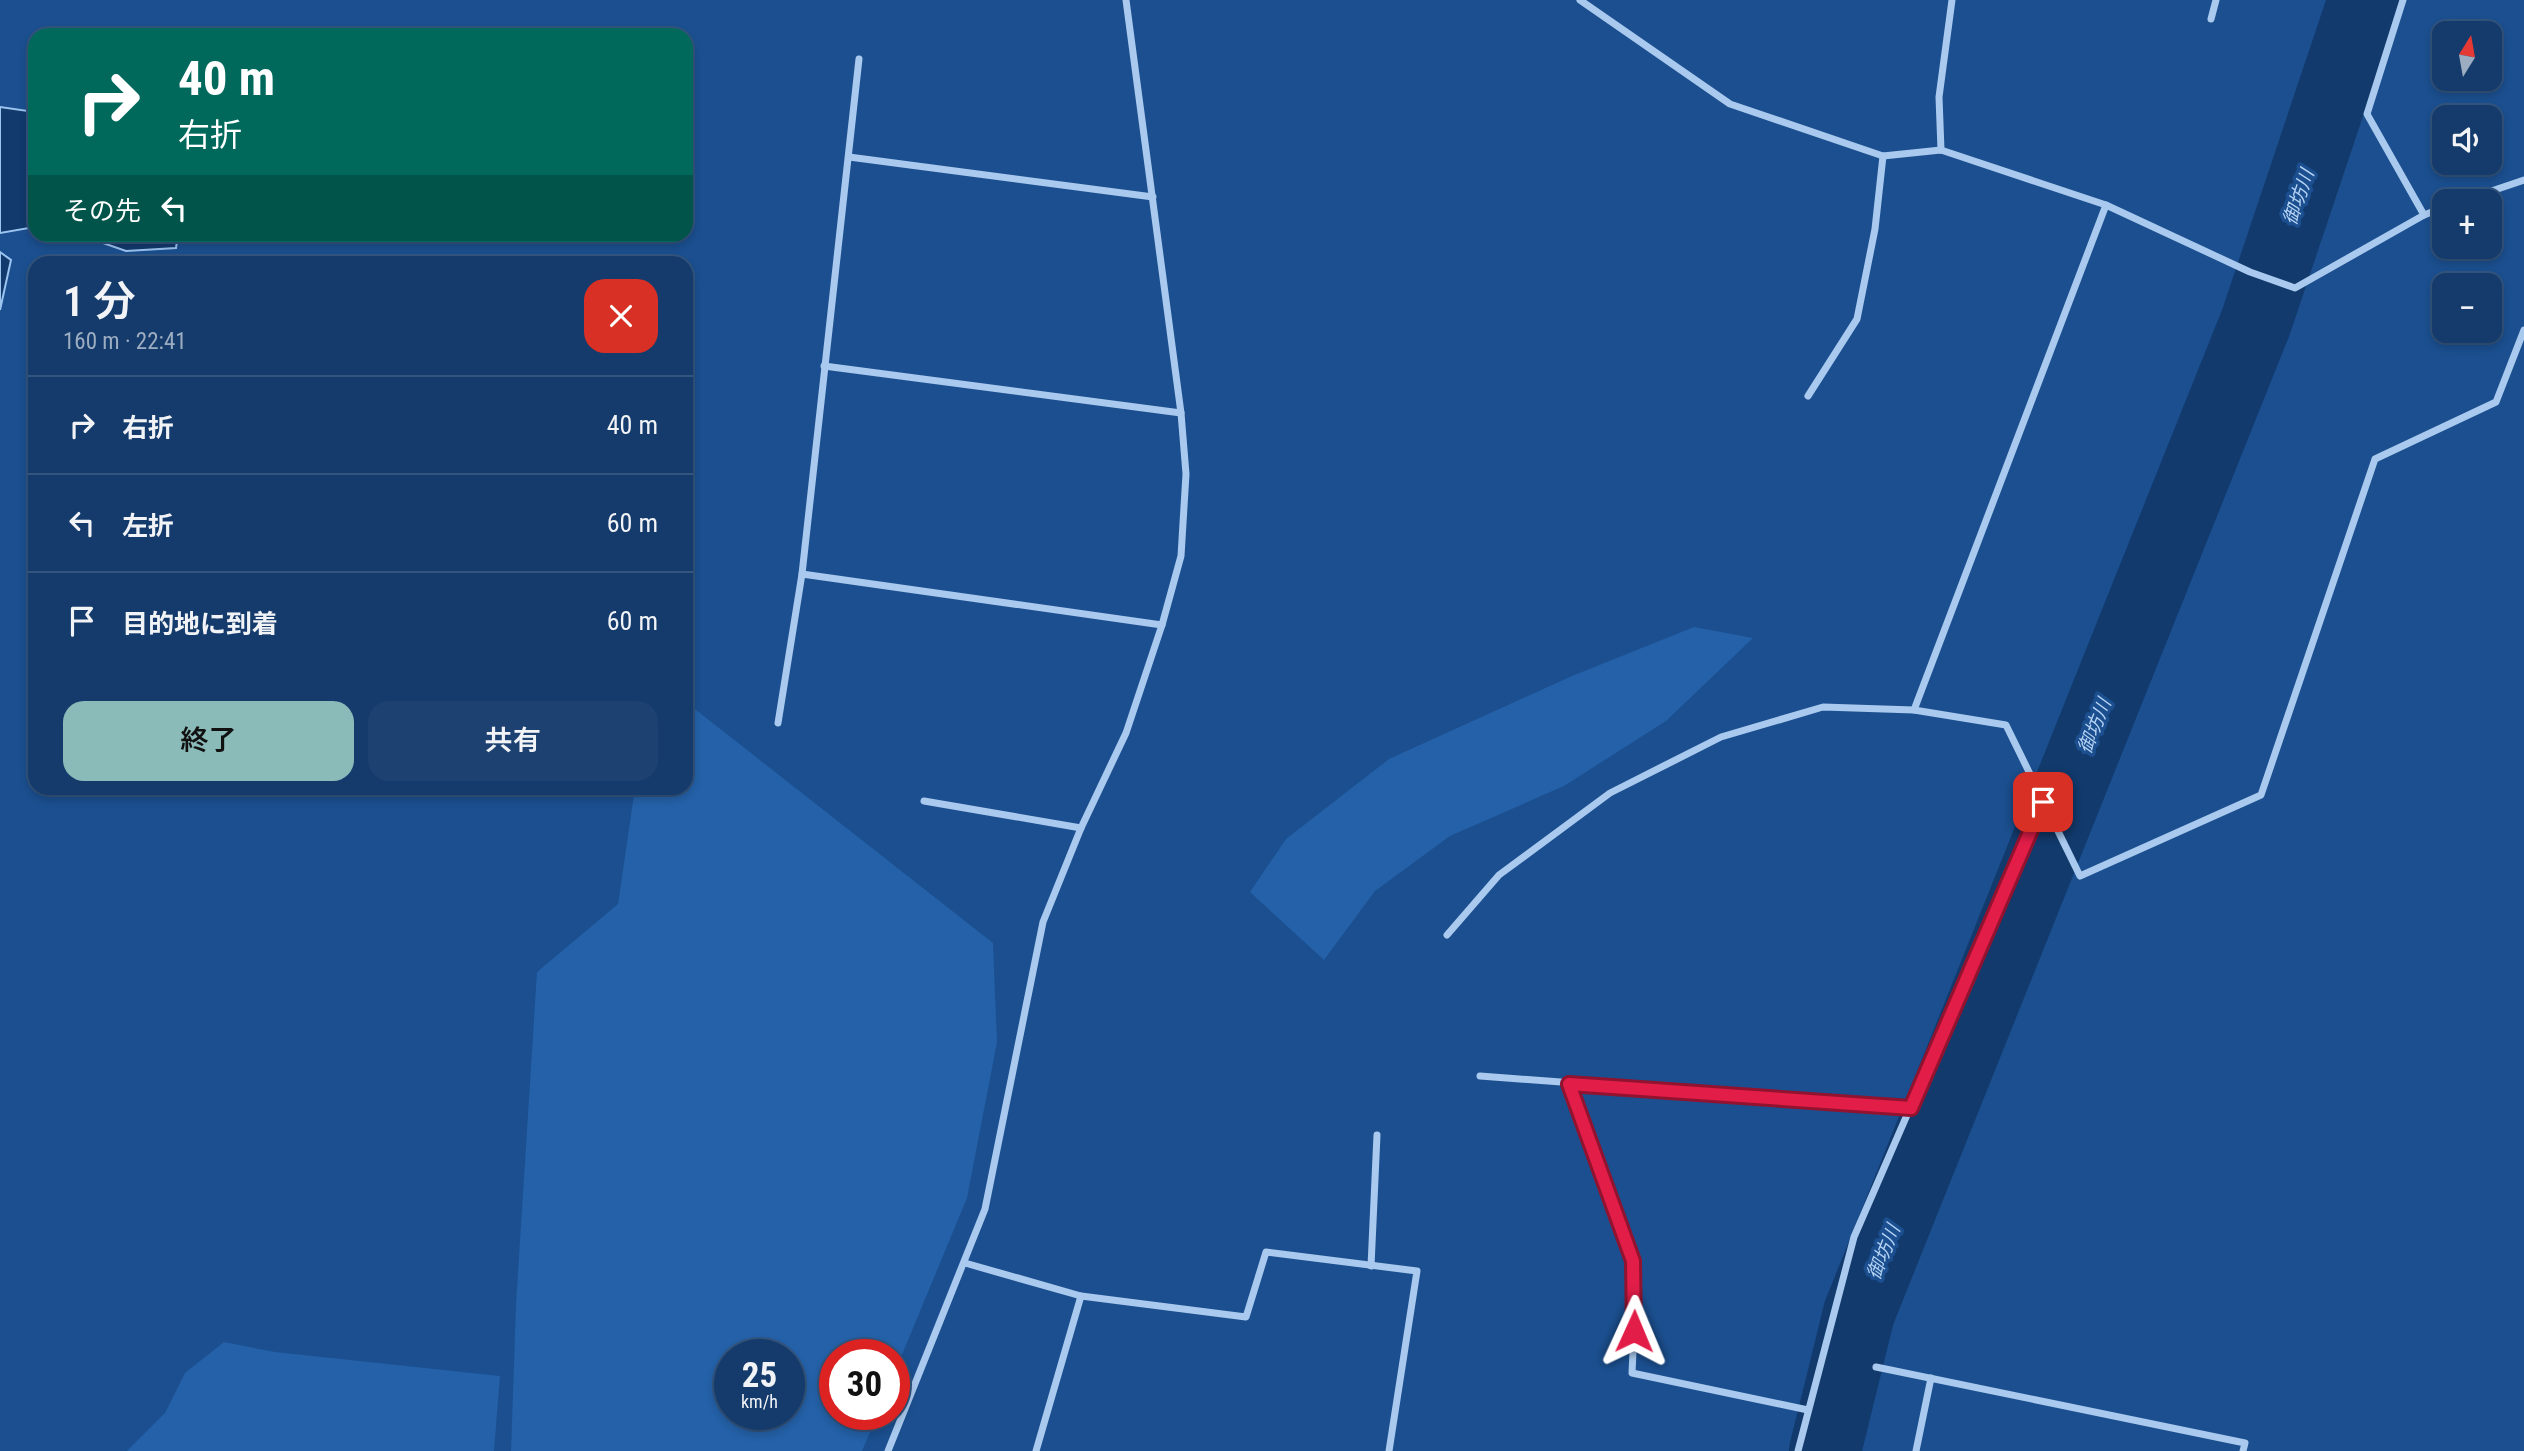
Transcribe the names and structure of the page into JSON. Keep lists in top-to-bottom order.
{
  "water": ["御坊川"],
  "north": "top",
  "page": {
    "map_buttons": ["+", "−"],
    "turn": ["40 m", "右折"],
    "then": "その先",
    "heading": ["1 分", "160 m · 22:41"],
    "list": [
      {
        "name": "右折",
        "value": "40 m"
      },
      {
        "name": "左折",
        "value": "60 m"
      },
      {
        "name": "目的地に到着",
        "value": "60 m"
      }
    ],
    "buttons": ["終了", "共有"],
    "speed": "25 km/h",
    "limit": "30"
  }
}
